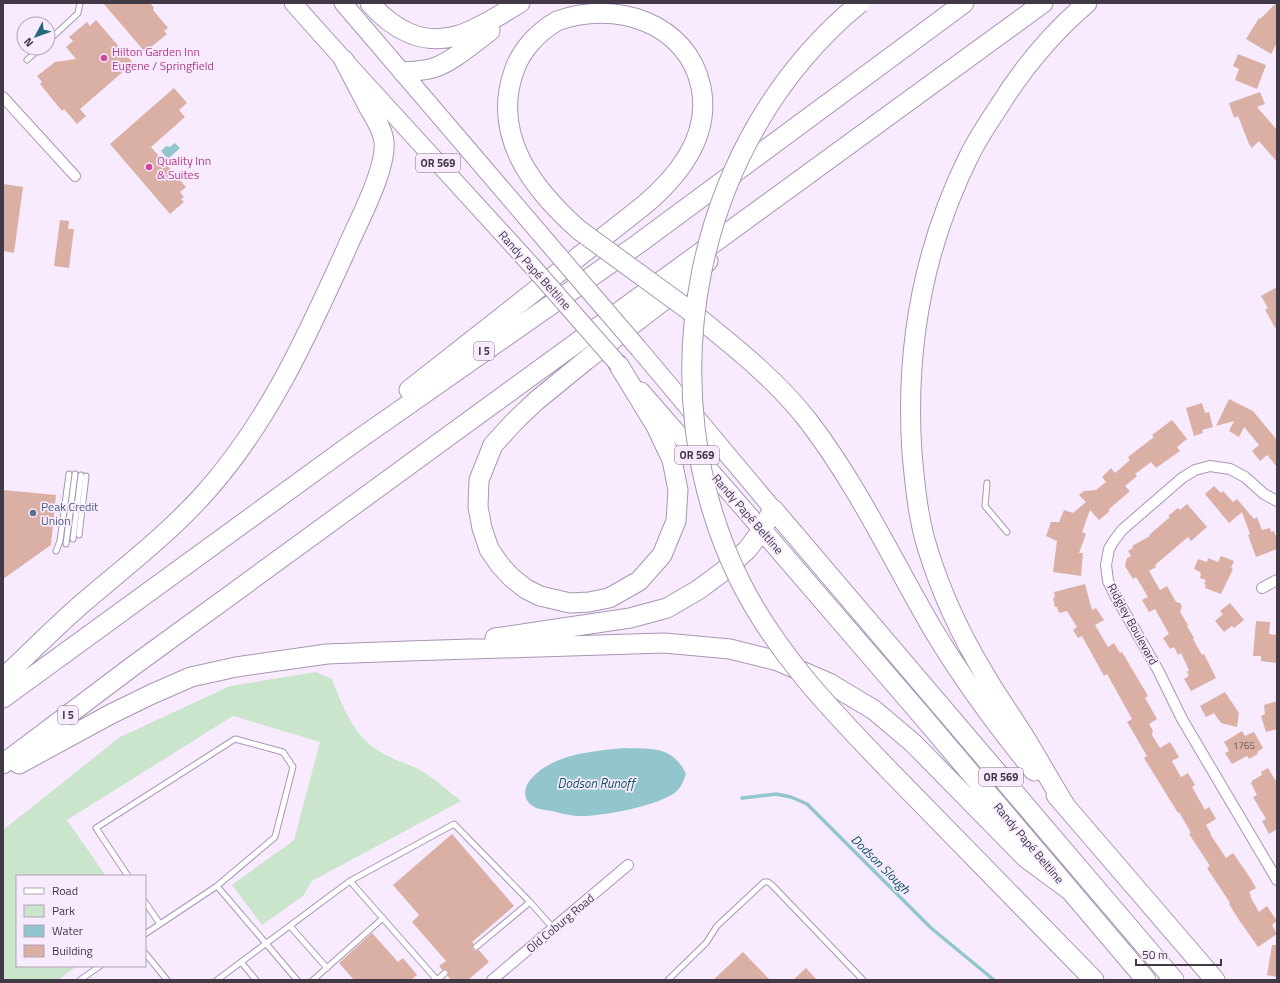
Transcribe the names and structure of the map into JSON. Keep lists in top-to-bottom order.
{
  "streets": {
    "highway": ["OR 569", "Randy Papé Beltline", "I 5"],
    "street": ["Ridgley Boulevard", "Old Coburg Road"]
  },
  "water": ["Dodson Runoff", "Dodson Slough"],
  "places": ["Hilton Garden Inn Eugene / Springfield", "Quality Inn & Suites", "Peak Credit Union"],
  "house_numbers": ["1765"],
  "legend": [
    "Road",
    "Park",
    "Water",
    "Building"
  ],
  "scale_bar": "50 m",
  "north": "bottom left"
}
